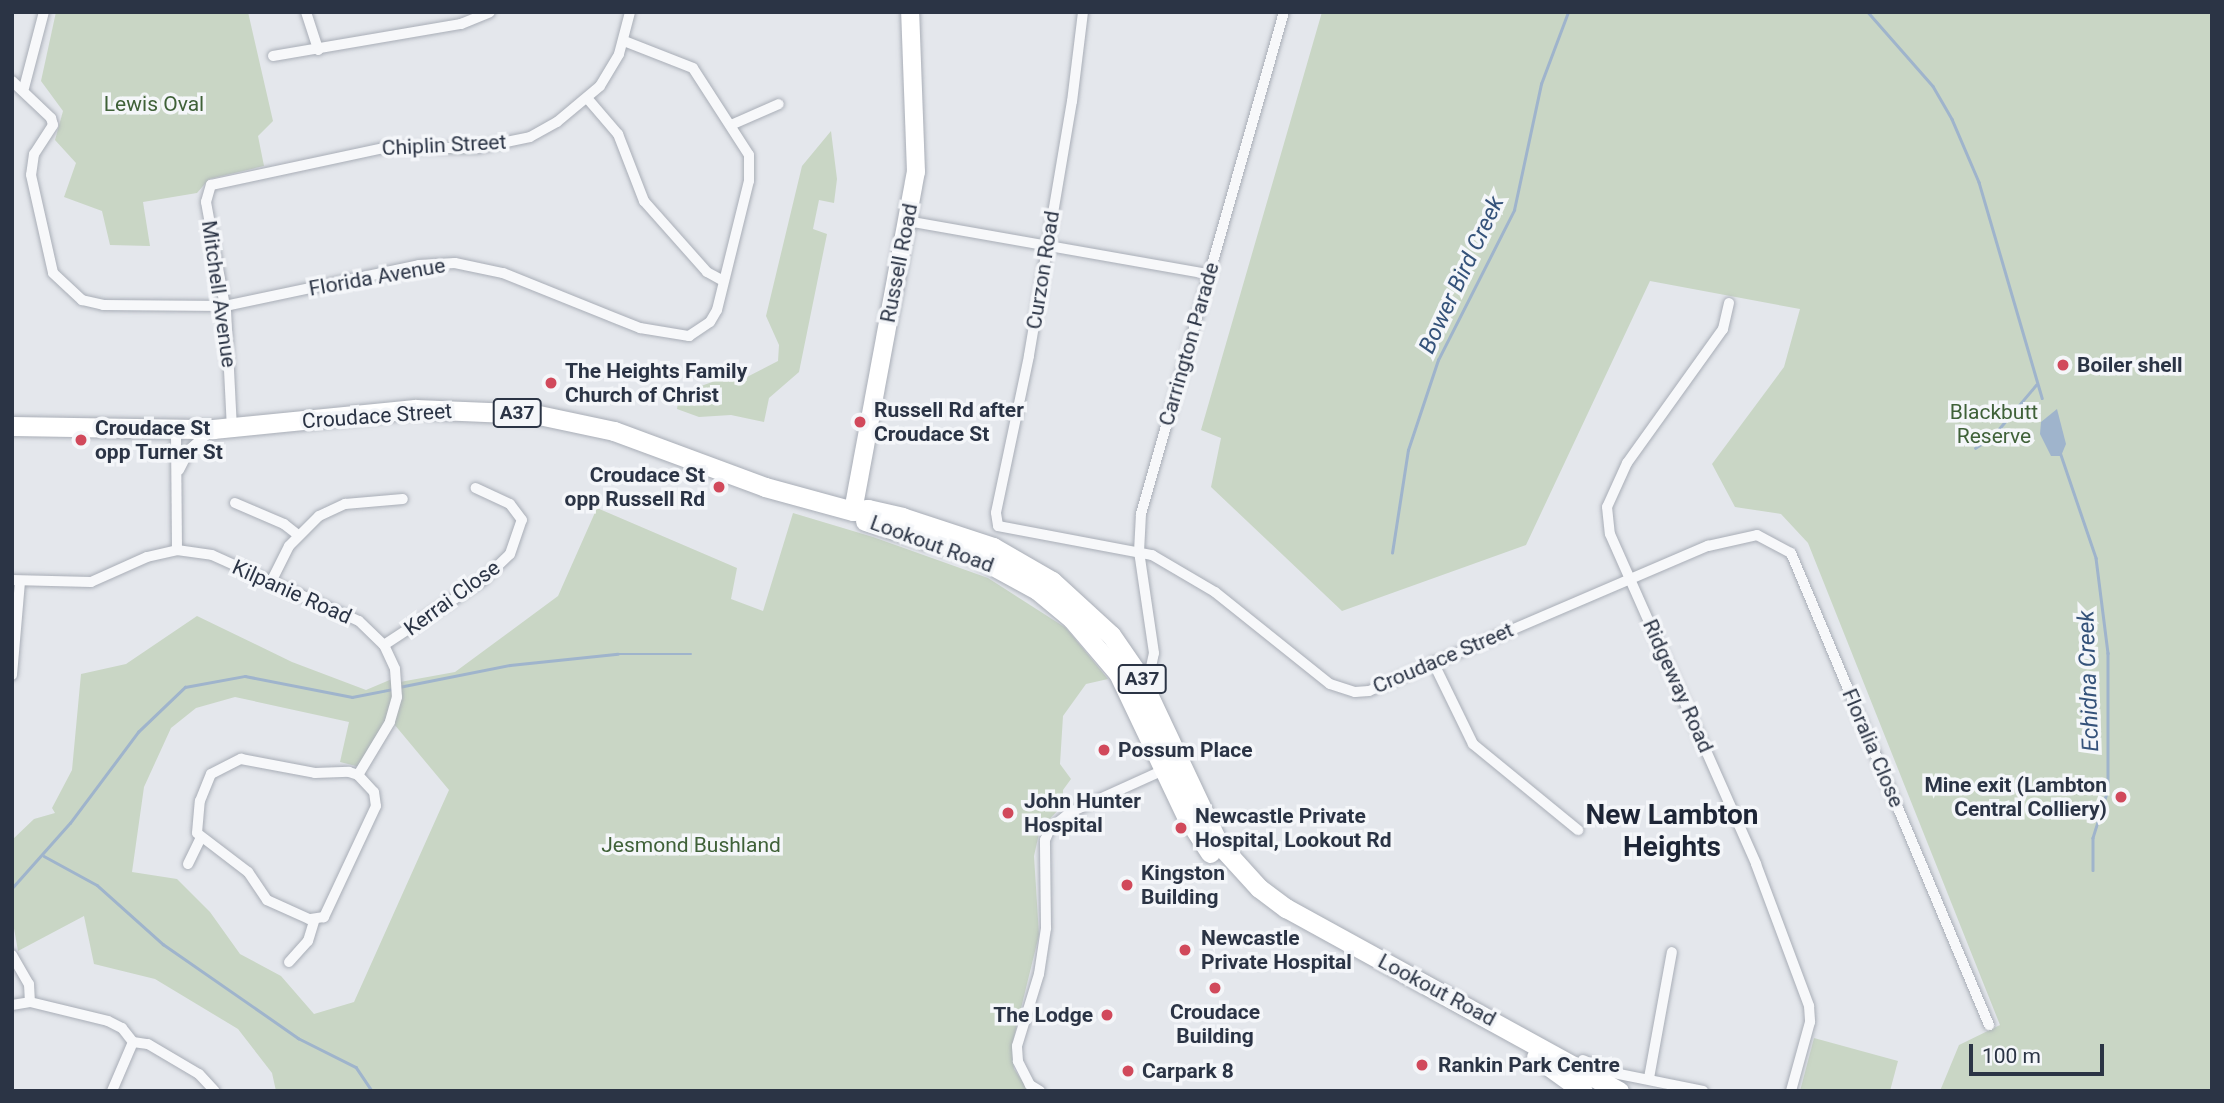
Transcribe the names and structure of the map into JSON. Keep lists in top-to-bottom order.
{
  "streets": {
    "highway": ["A37", "Croudace Street", "Lookout Road"],
    "main road": ["Russell Road"],
    "street": [
      "Chiplin Street",
      "Curzon Road",
      "Florida Avenue",
      "Mitchell Avenue",
      "Carrington Parade",
      "Kilpanie Road",
      "Kerrai Close",
      "Ridgeway Road",
      "Floralia Close"
    ]
  },
  "crossings": [
    ["Chiplin Street", "Florida Avenue"],
    ["Chiplin Street", "Mitchell Avenue"],
    ["Russell Road", "Croudace Street"],
    ["Russell Road", "Lookout Road"],
    ["Curzon Road", "Croudace Street"],
    ["Florida Avenue", "Mitchell Avenue"],
    ["Mitchell Avenue", "Croudace Street"],
    ["Carrington Parade", "Croudace Street"],
    ["Carrington Parade", "Lookout Road"],
    ["Croudace Street", "Lookout Road"],
    ["Croudace Street", "Ridgeway Road"],
    ["Croudace Street", "Floralia Close"],
    ["Kilpanie Road", "Kerrai Close"]
  ],
  "districts": ["New Lambton Heights"],
  "water": ["Bower Bird Creek", "Echidna Creek"],
  "parks": ["Lewis Oval", "Blackbutt Reserve", "Jesmond Bushland"],
  "places": [
    "Boiler shell",
    "The Heights Family Church of Christ",
    "Russell Rd after Croudace St",
    "Croudace St opp Turner St",
    "Croudace St opp Russell Rd",
    "Possum Place",
    "Mine exit (Lambton Central Colliery)",
    "John Hunter Hospital",
    "Newcastle Private Hospital, Lookout Rd",
    "Kingston Building",
    "Newcastle Private Hospital",
    "Croudace Building",
    "The Lodge",
    "Rankin Park Centre",
    "Carpark 8"
  ],
  "scale_bar": "100 m"
}
